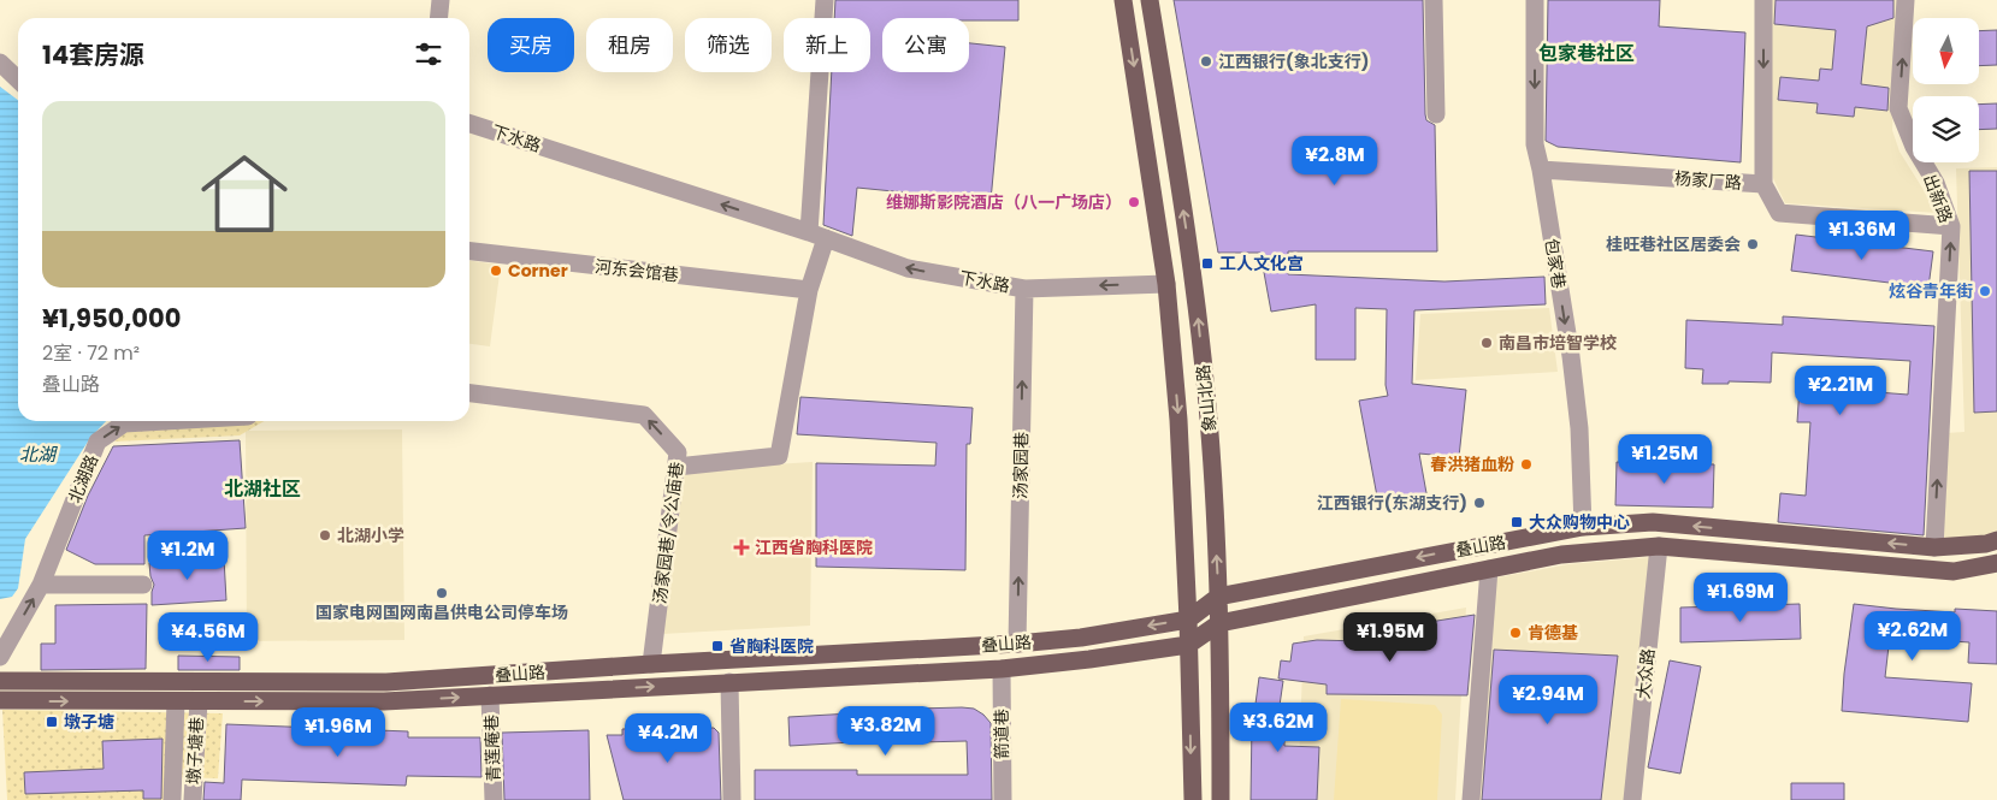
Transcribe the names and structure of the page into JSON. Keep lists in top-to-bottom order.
{
  "streets": {
    "main road": ["象山北路", "叠山路"],
    "lane": [
      "下水路",
      "杨家厂路",
      "出新路",
      "包家巷",
      "河东会馆巷",
      "汤家园巷",
      "北湖路",
      "汤家园巷/令公庙巷",
      "大众路",
      "箭道巷",
      "青莲庵巷",
      "墩子塘巷"
    ]
  },
  "crossings": [
    ["下水路", "象山北路"],
    ["下水路", "汤家园巷"],
    ["杨家厂路", "包家巷"],
    ["出新路", "叠山路"],
    ["包家巷", "叠山路"],
    ["象山北路", "叠山路"],
    ["汤家园巷", "叠山路"],
    ["汤家园巷/令公庙巷", "叠山路"],
    ["叠山路", "大众路"],
    ["叠山路", "箭道巷"],
    ["叠山路", "青莲庵巷"],
    ["叠山路", "墩子塘巷"]
  ],
  "one_way": [
    "下水路",
    "杨家厂路",
    "出新路",
    "包家巷",
    "汤家园巷",
    "北湖路",
    "汤家园巷/令公庙巷"
  ],
  "districts": ["包家巷社区", "北湖社区"],
  "water": ["北湖"],
  "places": {
    "other": [
      "江西银行(象北支行)",
      "维娜斯影院酒店（八一广场店）",
      "桂旺巷社区居委会",
      "Corner",
      "炫谷青年街",
      "南昌市培智学校",
      "春洪猪血粉",
      "江西银行(东湖支行)",
      "北湖小学",
      "国家电网国网南昌供电公司停车场",
      "肯德基"
    ],
    "transit": [
      "工人文化宫",
      "大众购物中心",
      "省胸科医院",
      "墩子塘"
    ],
    "health": ["江西省胸科医院"]
  },
  "north": "bottom",
  "page": {
    "chip": [
      "买房",
      "租房",
      "筛选",
      "新上",
      "公寓"
    ],
    "heading": "14套房源",
    "list": [
      {
        "name": "¥1,950,000",
        "note": "2室 · 72 m² · 叠山路"
      }
    ],
    "price": [
      "¥2.8M",
      "¥1.36M",
      "¥2.21M",
      "¥1.25M",
      "¥1.2M",
      "¥1.69M",
      "¥2.62M",
      "¥4.56M",
      "¥1.95M",
      "¥2.94M",
      "¥3.62M",
      "¥3.82M",
      "¥1.96M",
      "¥4.2M"
    ]
  }
}
